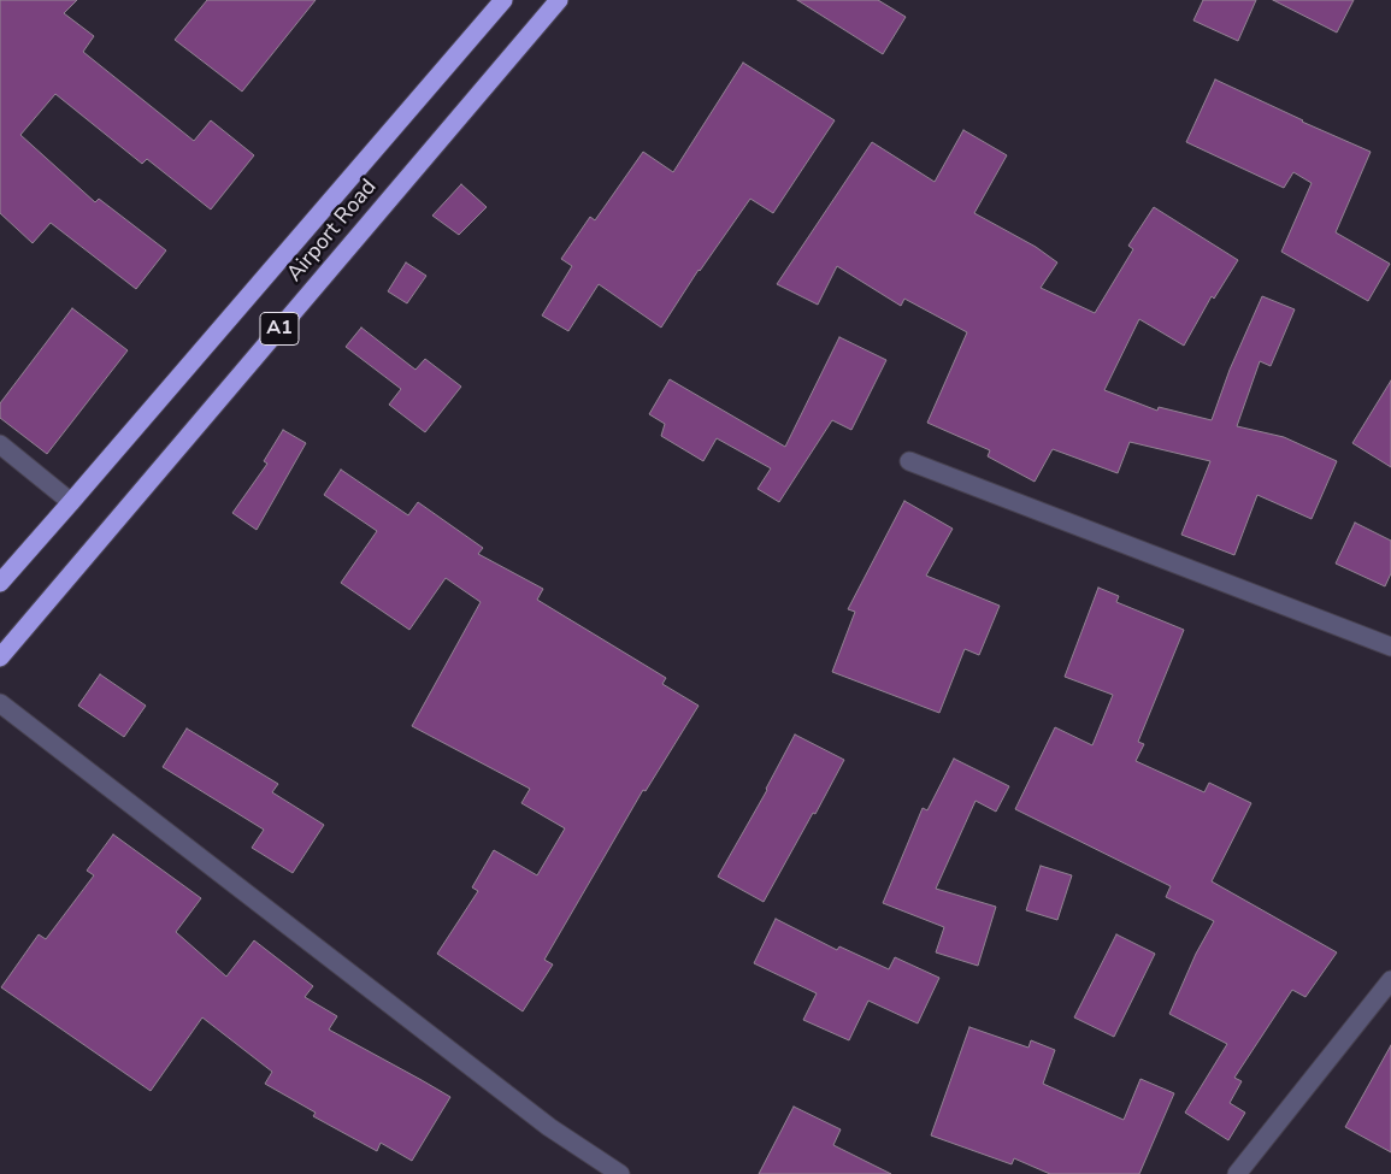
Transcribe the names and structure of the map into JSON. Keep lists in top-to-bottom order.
{
  "streets": {
    "highway": ["Airport Road", "A1"]
  }
}
